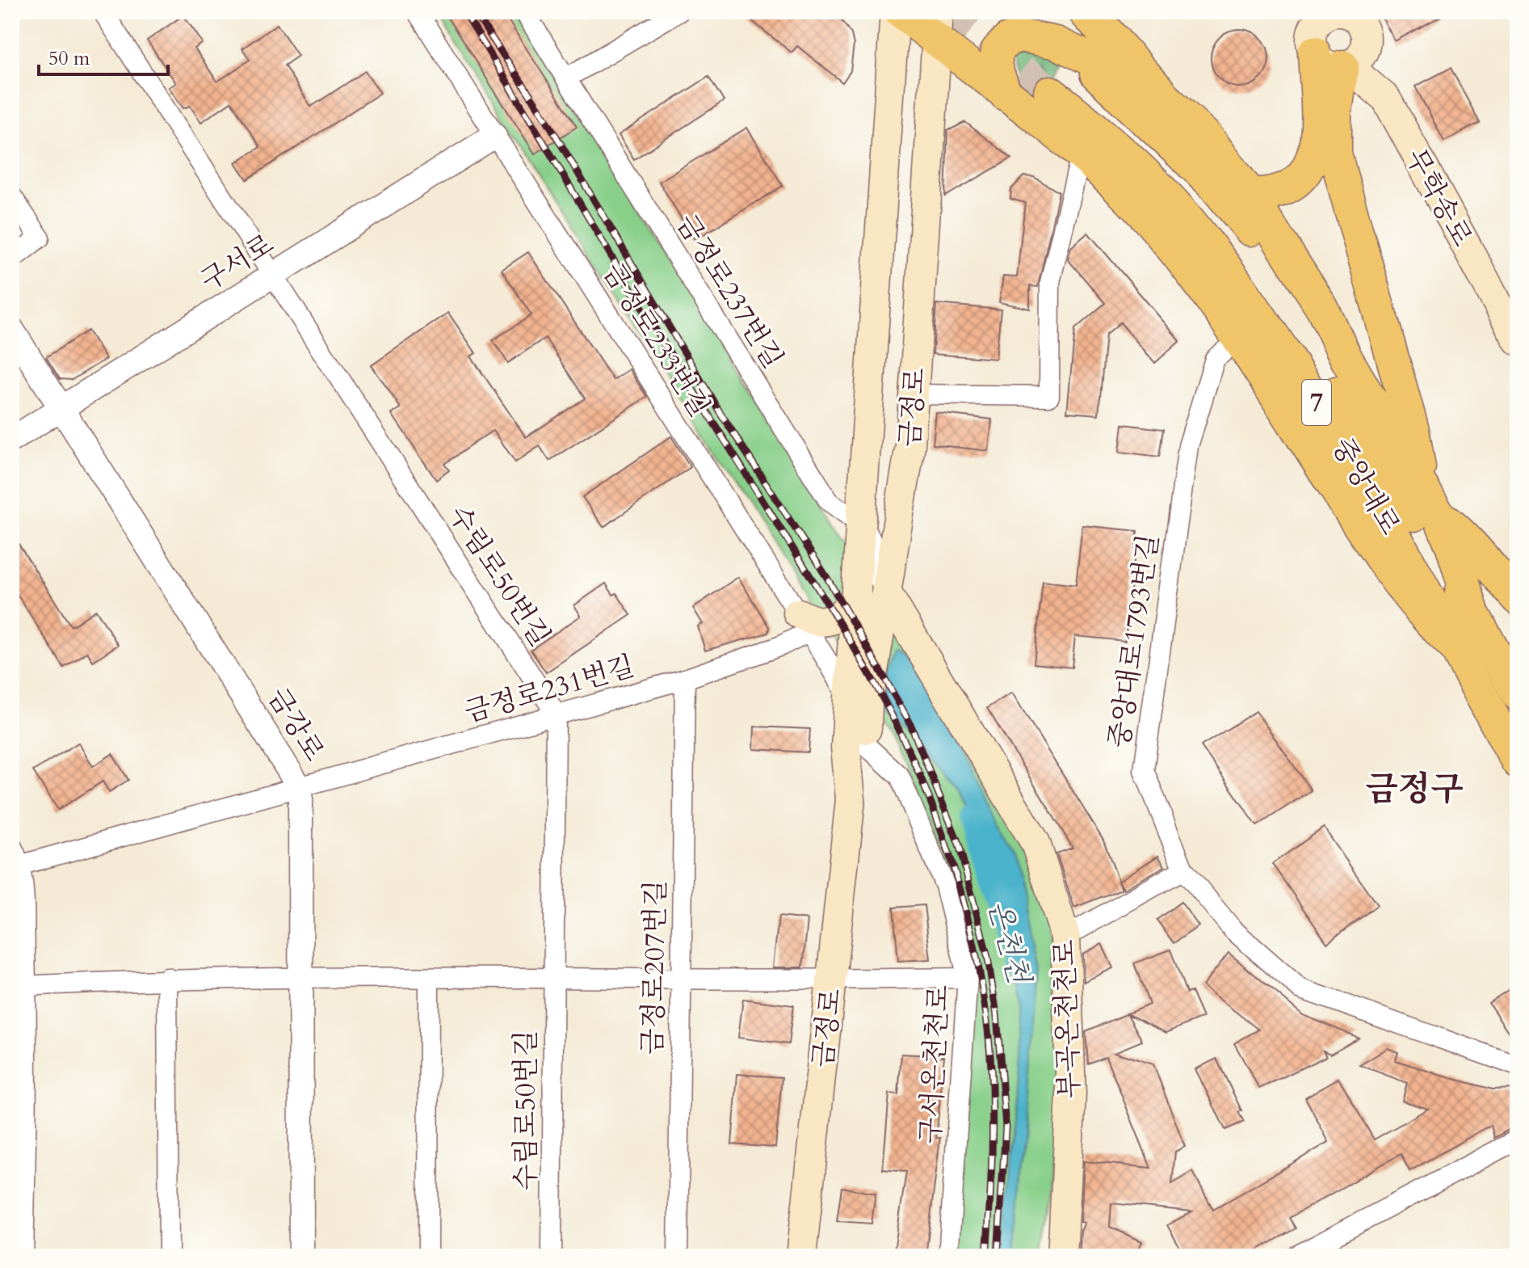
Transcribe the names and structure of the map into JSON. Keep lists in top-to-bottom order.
{
  "streets": {
    "main road": [
      "무학송로",
      "7",
      "금정로",
      "중앙대로",
      "부곡온천천로"
    ],
    "street": [
      "구서로",
      "금정로237번길",
      "금정로233번길",
      "수림로50번길",
      "중앙대로1793번길",
      "금정로231번길",
      "금강로",
      "금정로207번길",
      "구서온천천로"
    ]
  },
  "crossings": [
    ["구서로", "금정로233번길"],
    ["구서로", "수림로50번길"],
    ["구서로", "금강로"],
    ["금정로237번길", "금정로"],
    ["금정로237번길", "부곡온천천로"],
    ["금정로233번길", "금정로"],
    ["금정로233번길", "금정로231번길"],
    ["금정로", "부곡온천천로"],
    ["금정로", "구서온천천로"],
    ["수림로50번길", "금정로231번길"],
    ["금정로231번길", "금강로"],
    ["금정로231번길", "금정로207번길"]
  ],
  "districts": ["금정구"],
  "water": ["온천천"],
  "scale_bar": "50 m"
}
